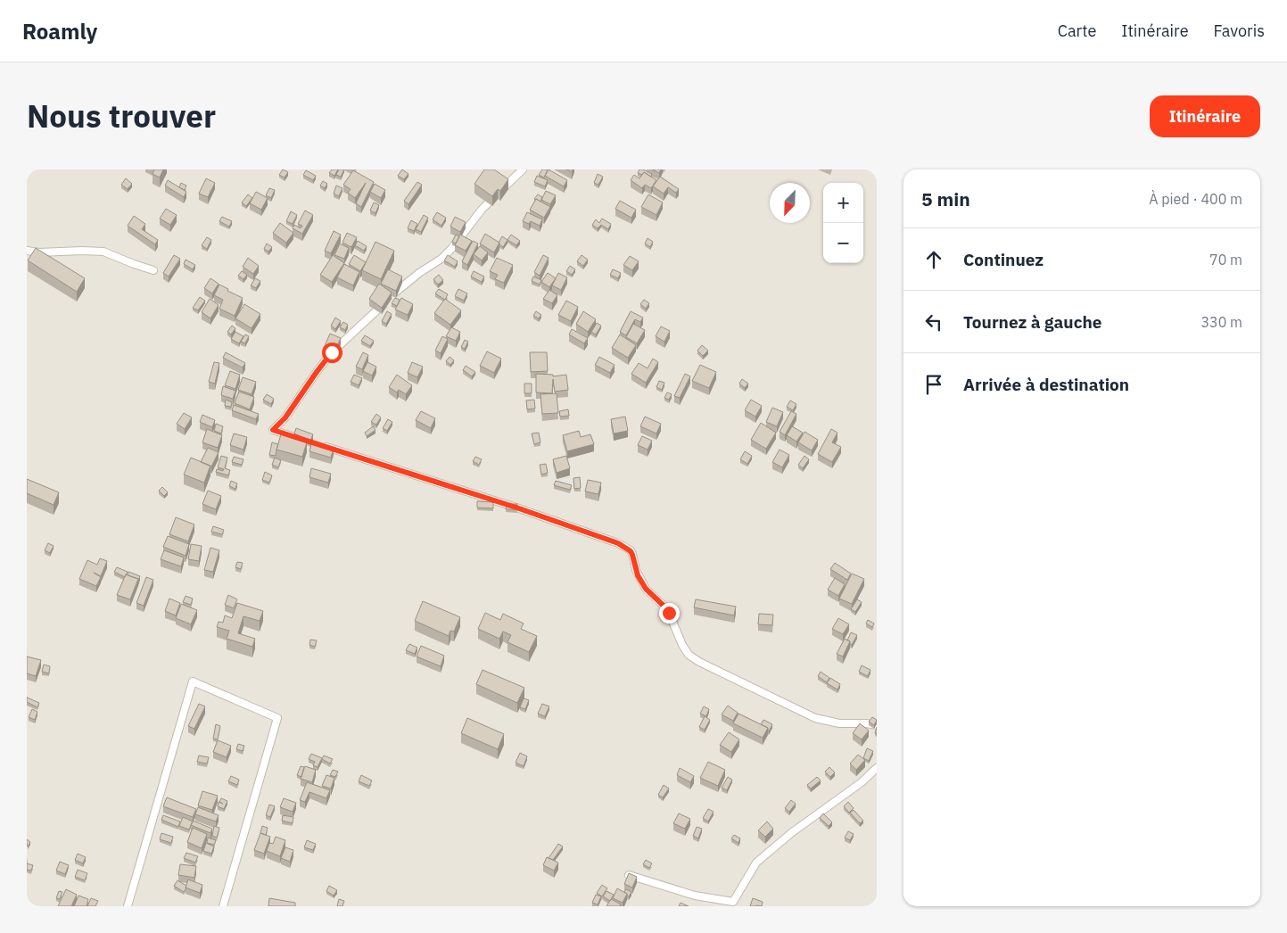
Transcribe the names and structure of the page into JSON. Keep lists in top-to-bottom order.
{
  "north": "bottom left",
  "page": {
    "header": "Roamly",
    "nav": ["Carte", "Itinéraire", "Favoris"],
    "title": "Nous trouver",
    "buttons": "Itinéraire",
    "heading": ["5 min", "À pied · 400 m"],
    "map_buttons": ["+", "−"],
    "list": [
      ["Continuez", "70 m"],
      ["Tournez à gauche", "330 m"],
      "Arrivée à destination"
    ]
  }
}
